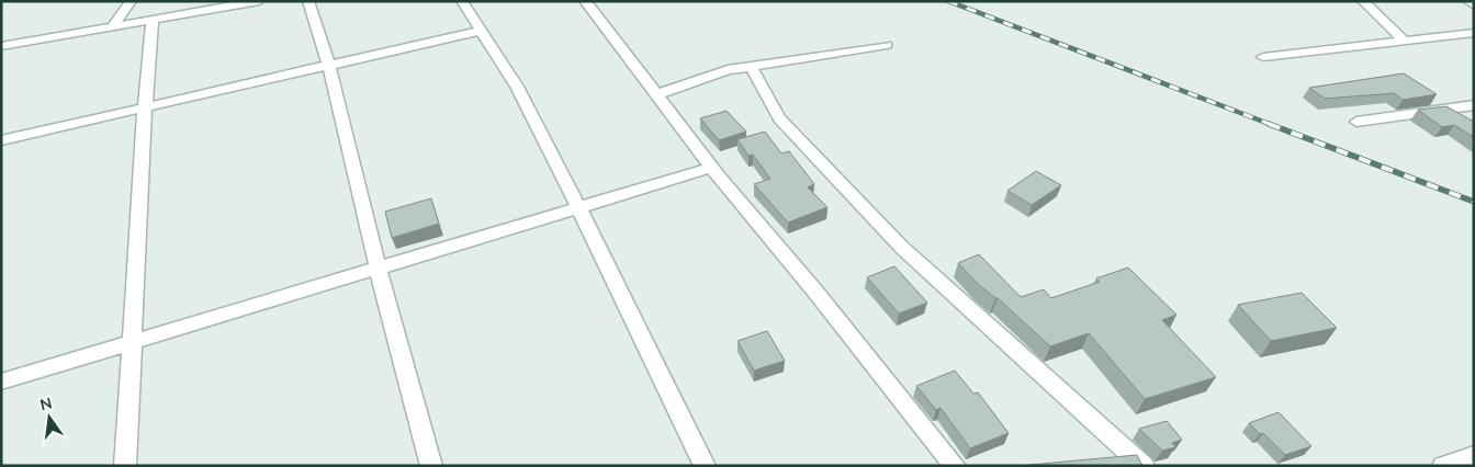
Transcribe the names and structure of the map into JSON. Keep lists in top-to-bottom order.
{
  "north": "top"
}
